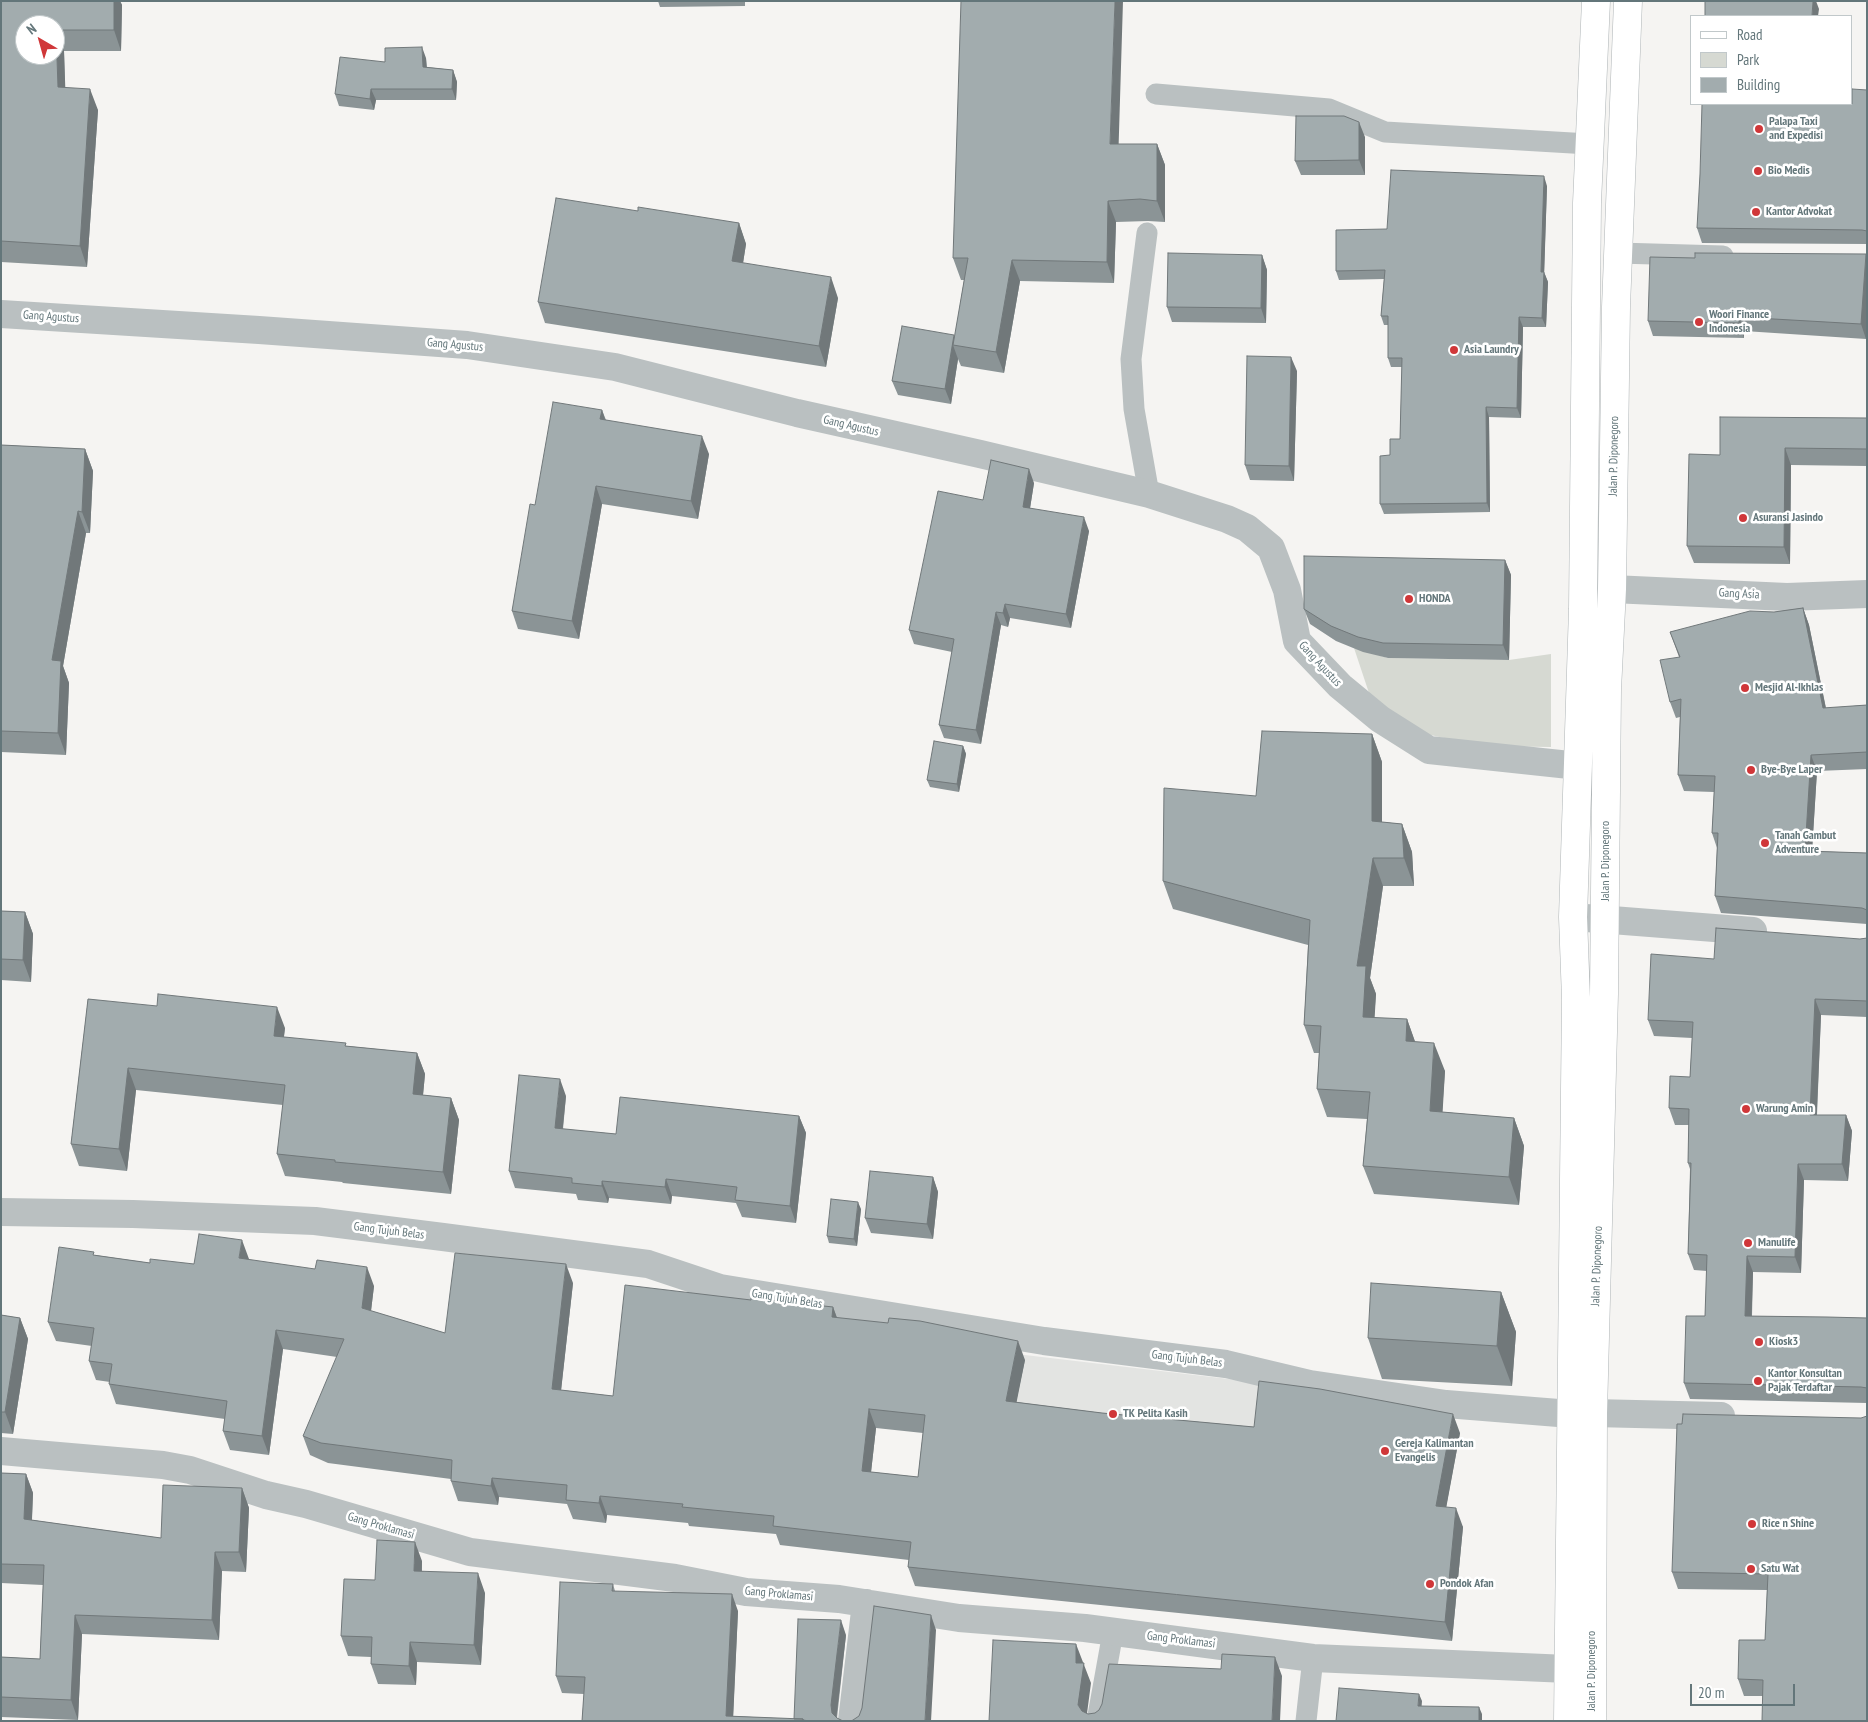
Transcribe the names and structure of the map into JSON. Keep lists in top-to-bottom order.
{
  "streets": {
    "main road": ["Jalan P. Diponegoro"],
    "street": [
      "Gang Agustus",
      "Gang Asia",
      "Gang Tujuh Belas",
      "Gang Proklamasi"
    ]
  },
  "crossings": [
    ["Gang Agustus", "Jalan P. Diponegoro"],
    ["Jalan P. Diponegoro", "Gang Asia"],
    ["Jalan P. Diponegoro", "Gang Tujuh Belas"],
    ["Jalan P. Diponegoro", "Gang Proklamasi"]
  ],
  "places": [
    "Palapa Taxi and Expedisi",
    "Bio Medis",
    "Kantor Advokat",
    "Woori Finance Indonesia",
    "Asia Laundry",
    "Asuransi Jasindo",
    "HONDA",
    "Mesjid Al-Ikhlas",
    "Bye-Bye Laper",
    "Tanah Gambut Adventure",
    "Warung Amin",
    "Manulife",
    "Kiosk3",
    "Kantor Konsultan Pajak Terdaftar",
    "TK Pelita Kasih",
    "Gereja Kalimantan Evangelis",
    "Rice n Shine",
    "Satu Wat",
    "Pondok Afan"
  ],
  "legend": ["Road", "Park", "Building"],
  "scale_bar": "20 m",
  "north": "top left"
}
